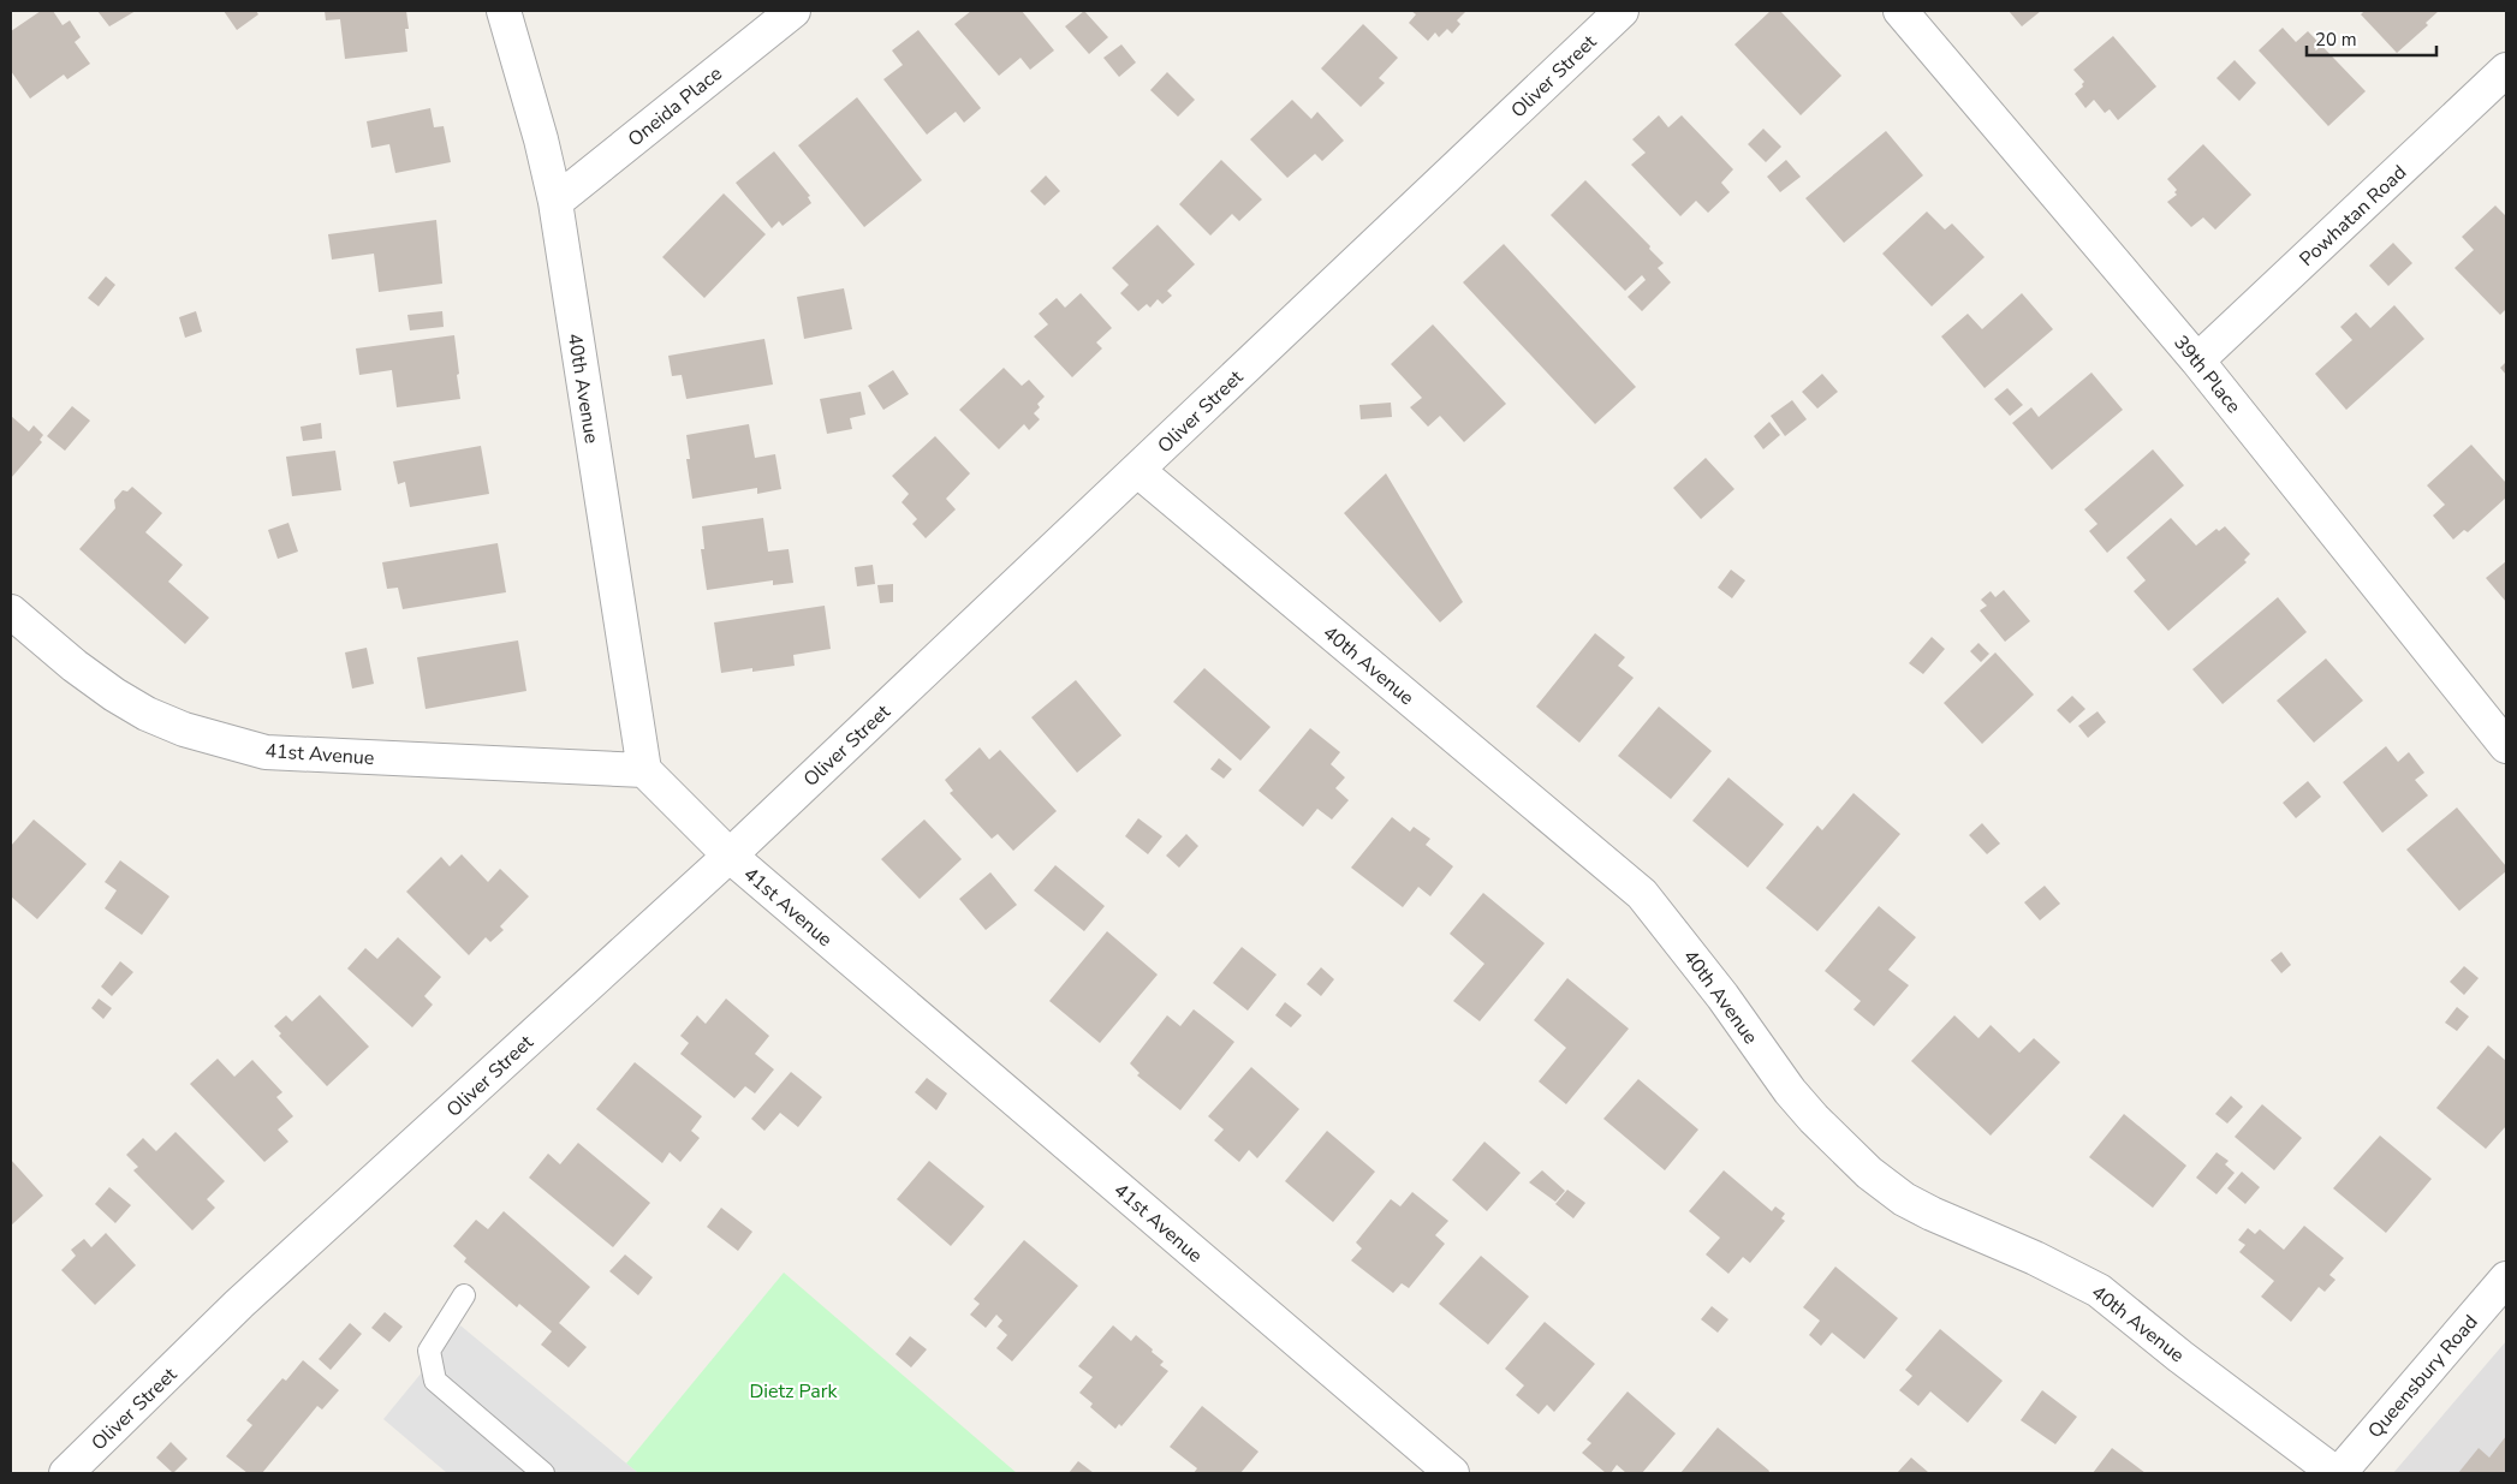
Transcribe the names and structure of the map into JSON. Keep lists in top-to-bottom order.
{
  "streets": {
    "street": [
      "Oliver Street",
      "Oneida Place",
      "Powhatan Road",
      "39th Place",
      "40th Avenue",
      "41st Avenue",
      "Queensbury Road"
    ]
  },
  "crossings": [
    ["Oliver Street", "40th Avenue"],
    ["Oliver Street", "41st Avenue"],
    ["Oneida Place", "40th Avenue"],
    ["Powhatan Road", "39th Place"],
    ["40th Avenue", "41st Avenue"],
    ["40th Avenue", "Queensbury Road"]
  ],
  "parks": ["Dietz Park"],
  "scale_bar": "20 m"
}
